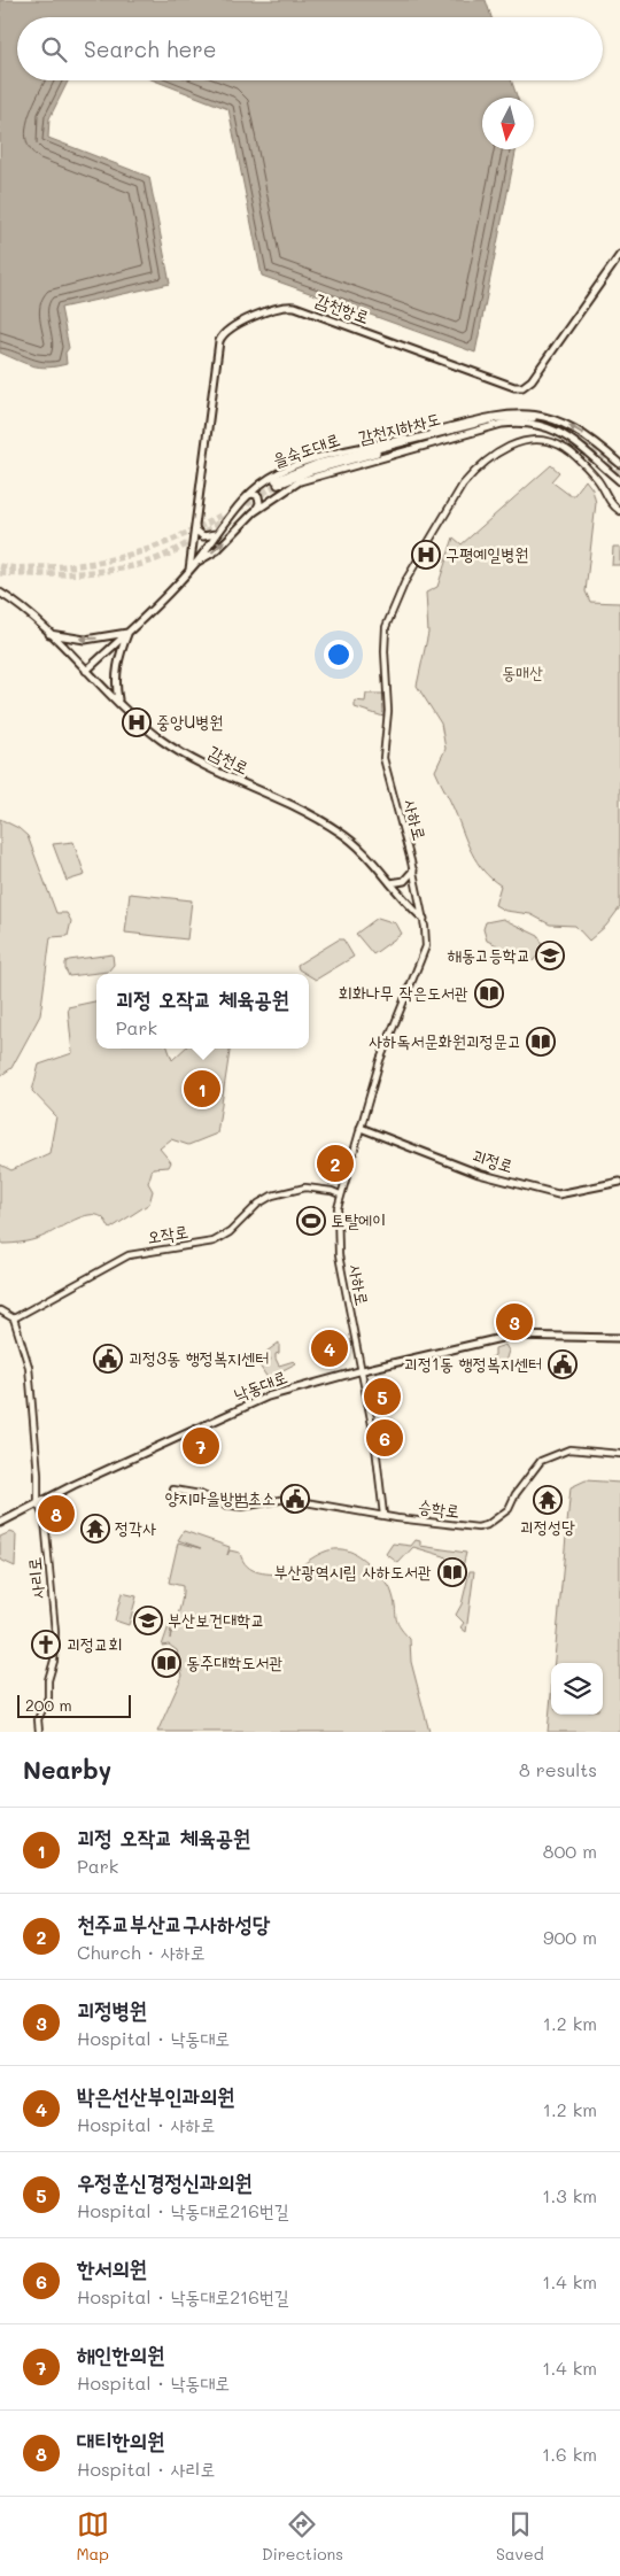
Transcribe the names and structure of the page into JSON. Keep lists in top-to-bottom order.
{
  "streets": {
    "highway": ["감천지하차도"],
    "main road": [
      "감천항로",
      "을숙도대로",
      "감천로",
      "괴정로",
      "낙동대로"
    ],
    "street": [
      "사하로",
      "오작로",
      "승학로",
      "사리로"
    ]
  },
  "crossings": [
    ["감천항로", "을숙도대로"],
    ["감천지하차도", "을숙도대로"],
    ["을숙도대로", "감천로"],
    ["감천로", "사하로"],
    ["사하로", "괴정로"],
    ["사하로", "오작로"],
    ["사하로", "낙동대로"],
    ["사하로", "승학로"],
    ["오작로", "사리로"],
    ["낙동대로", "사리로"]
  ],
  "parks": ["동매산"],
  "places": {
    "hospital": ["구평예일병원", "중앙U병원"],
    "school or university": ["해동고등학교", "부산보건대학교"],
    "library": [
      "회화나무 작은도서관",
      "사하독서문화원괴정문고",
      "부산광역시립 사하도서관",
      "동주대학도서관"
    ],
    "sports": ["토탈에이"],
    "public building": ["괴정3동 행정복지센터", "괴정1동 행정복지센터", "양지마을방범초소"],
    "temple": ["괴정성당", "정각사"],
    "church": ["괴정교회"]
  },
  "scale_bar": "200 m",
  "north": "bottom",
  "page": {
    "search": "Search here",
    "popup": ["괴정 오작교 체육공원", "Park"],
    "pins": [
      "1",
      "2",
      "3",
      "4",
      "5",
      "6",
      "7",
      "8"
    ],
    "scale": "200 m",
    "heading": ["Nearby", "8 results"],
    "list": [
      {
        "mark": "1",
        "name": "괴정 오작교 체육공원",
        "note": "Park",
        "value": "800 m"
      },
      {
        "mark": "2",
        "name": "천주교부산교구사하성당",
        "note": "Church · 사하로",
        "value": "900 m"
      },
      {
        "mark": "3",
        "name": "괴정병원",
        "note": "Hospital · 낙동대로",
        "value": "1.2 km"
      },
      {
        "mark": "4",
        "name": "박은선산부인과의원",
        "note": "Hospital · 사하로",
        "value": "1.2 km"
      },
      {
        "mark": "5",
        "name": "우정훈신경정신과의원",
        "note": "Hospital · 낙동대로216번길",
        "value": "1.3 km"
      },
      {
        "mark": "6",
        "name": "한서의원",
        "note": "Hospital · 낙동대로216번길",
        "value": "1.4 km"
      },
      {
        "mark": "7",
        "name": "해인한의원",
        "note": "Hospital · 낙동대로",
        "value": "1.4 km"
      },
      {
        "mark": "8",
        "name": "대티한의원",
        "note": "Hospital · 사리로",
        "value": "1.6 km"
      }
    ],
    "nav": ["Map", "Directions", "Saved"]
  }
}
